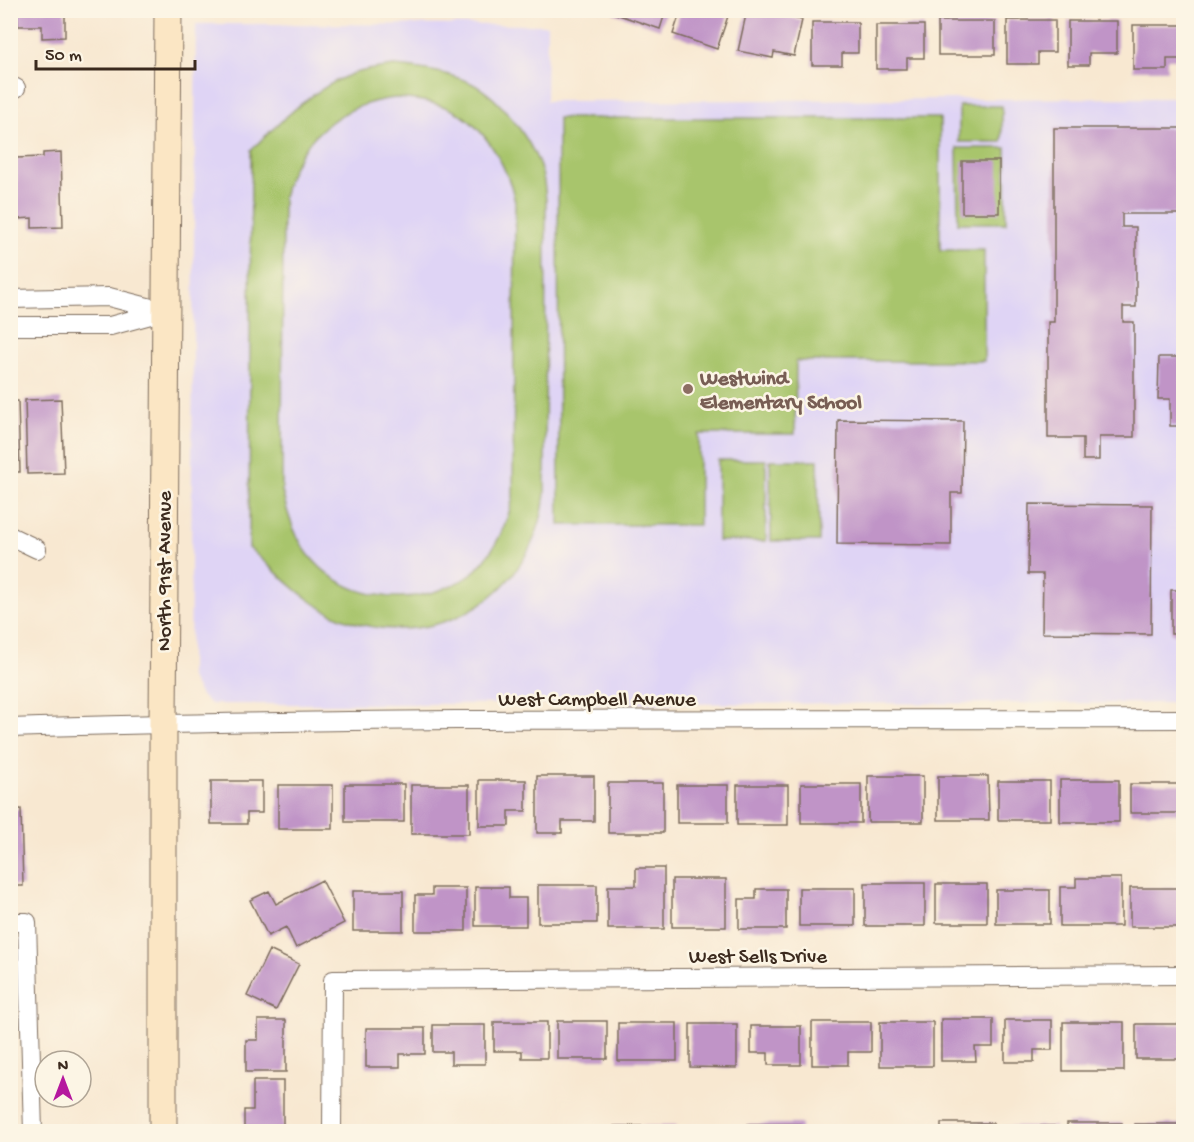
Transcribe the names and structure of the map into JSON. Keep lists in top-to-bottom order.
{
  "streets": {
    "main road": ["North 91st Avenue"],
    "street": ["West Campbell Avenue", "West Sells Drive"]
  },
  "crossings": [
    ["North 91st Avenue", "West Campbell Avenue"]
  ],
  "places": ["Westwind Elementary School"],
  "scale_bar": "50 m",
  "north": "top"
}
